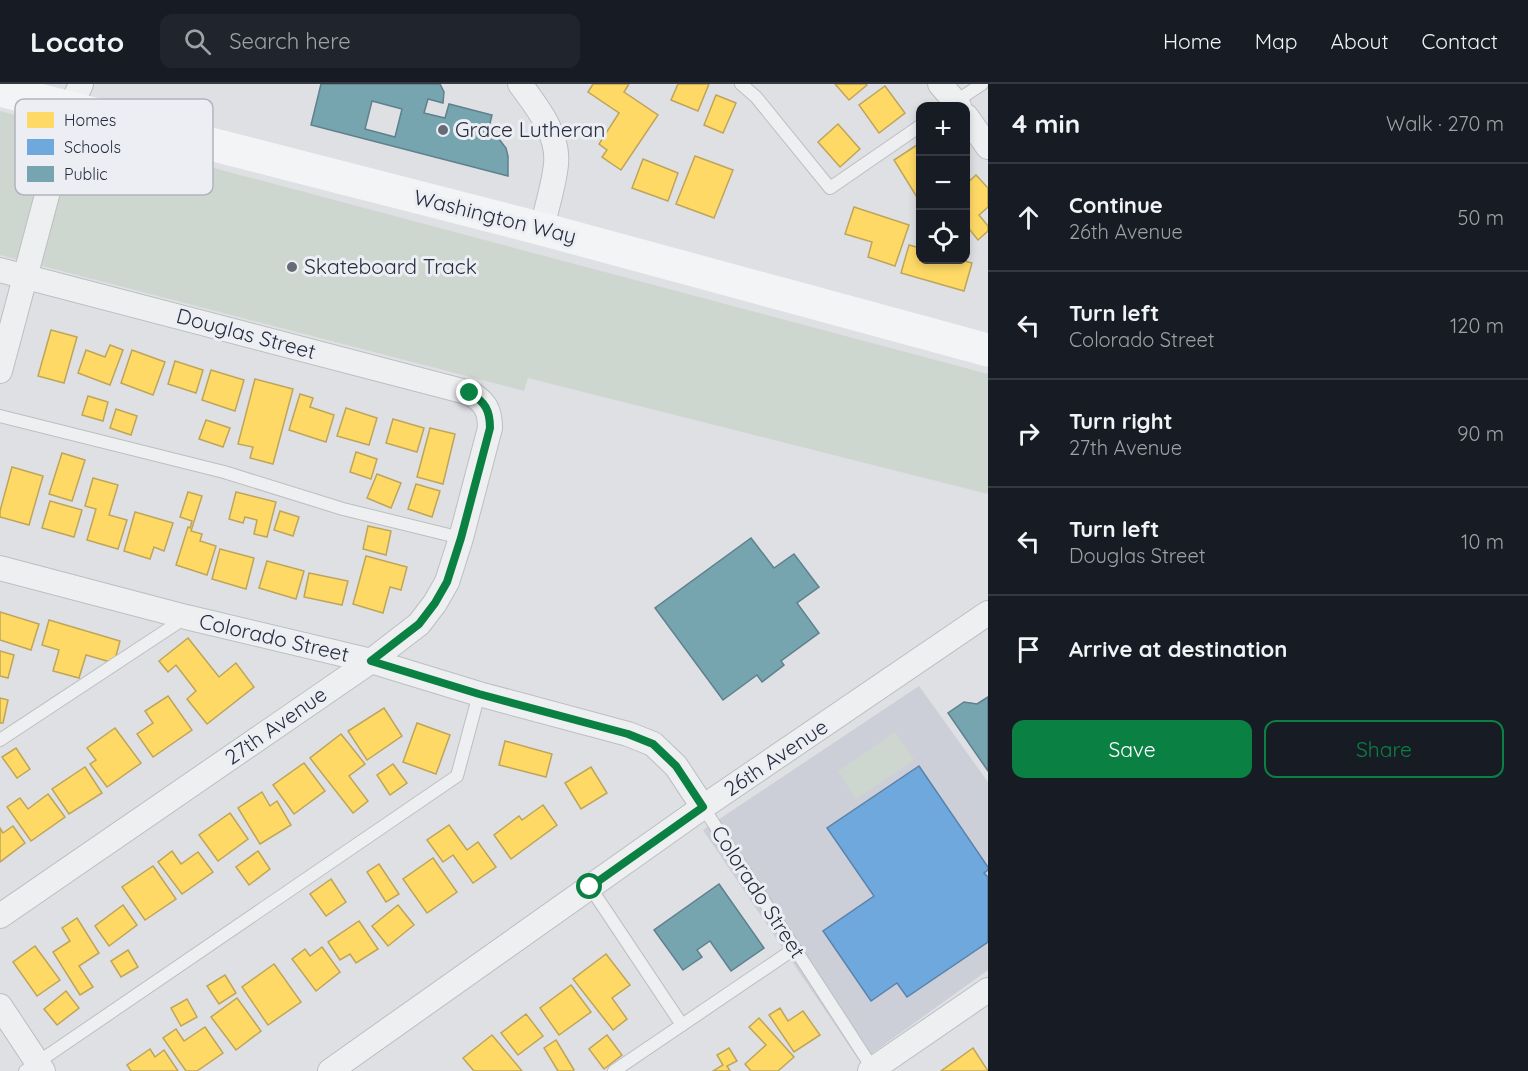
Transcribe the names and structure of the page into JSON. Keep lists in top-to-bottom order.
{
  "streets": {
    "main road": ["Washington Way"],
    "street": [
      "Douglas Street",
      "Colorado Street",
      "27th Avenue",
      "26th Avenue"
    ]
  },
  "crossings": [
    ["Douglas Street", "27th Avenue"],
    ["Colorado Street", "27th Avenue"],
    ["Colorado Street", "26th Avenue"]
  ],
  "places": ["Grace Lutheran", "Skateboard Track"],
  "legend": ["Homes", "Schools", "Public"],
  "page": {
    "header": "Locato",
    "search": "Search here",
    "nav": [
      "Home",
      "Map",
      "About",
      "Contact"
    ],
    "heading": ["4 min", "Walk · 270 m"],
    "map_buttons": ["+", "−"],
    "list": [
      ["Continue", "26th Avenue", "50 m"],
      ["Turn left", "Colorado Street", "120 m"],
      ["Turn right", "27th Avenue", "90 m"],
      ["Turn left", "Douglas Street", "10 m"],
      "Arrive at destination"
    ],
    "buttons": ["Save", "Share"]
  }
}
